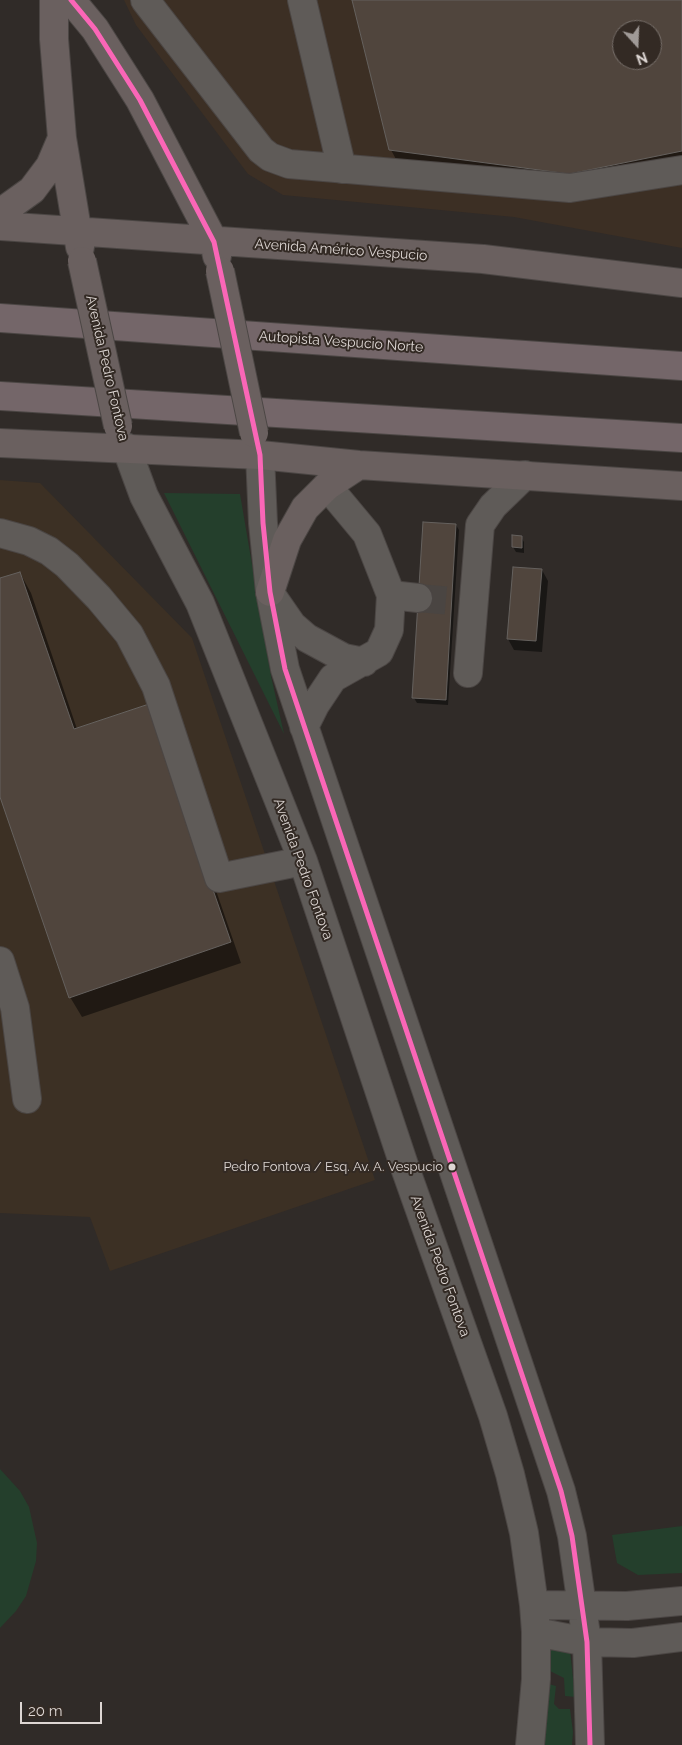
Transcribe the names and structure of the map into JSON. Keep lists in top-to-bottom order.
{
  "streets": {
    "highway": ["Autopista Vespucio Norte"],
    "main road": ["Avenida Américo Vespucio", "Avenida Pedro Fontova"]
  },
  "crossings": [
    ["Avenida Américo Vespucio", "Avenida Pedro Fontova"]
  ],
  "places": ["Pedro Fontova / Esq. Av. A. Vespucio"],
  "scale_bar": "20 m",
  "north": "bottom"
}
